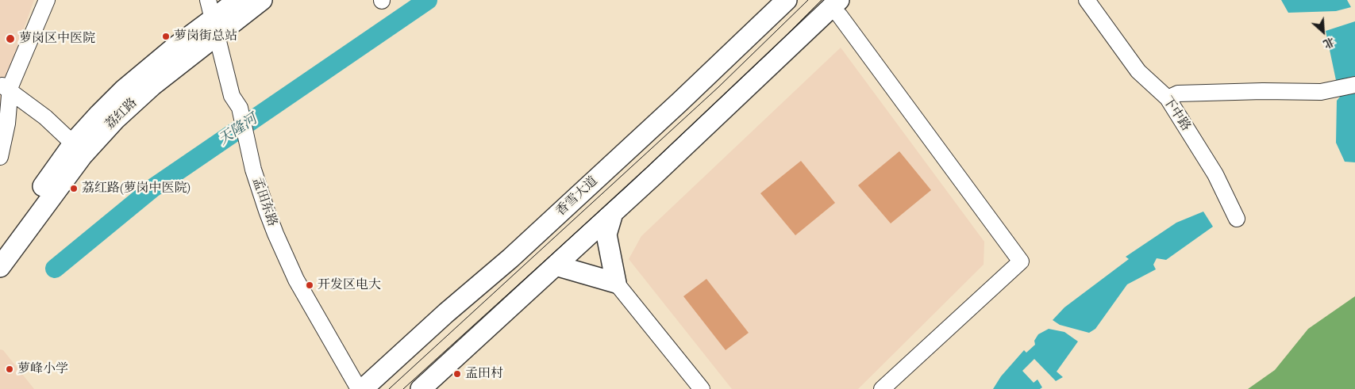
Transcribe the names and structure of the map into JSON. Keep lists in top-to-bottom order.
{
  "streets": {
    "main road": ["荔红路", "香雪大道"],
    "street": ["下中路", "孟田东路"]
  },
  "crossings": [
    ["荔红路", "孟田东路"]
  ],
  "water": ["天隆河"],
  "places": [
    "萝岗街总站",
    "萝岗区中医院",
    "荔红路(萝岗中医院)",
    "开发区电大",
    "萝峰小学",
    "孟田村"
  ],
  "north": "bottom right"
}
